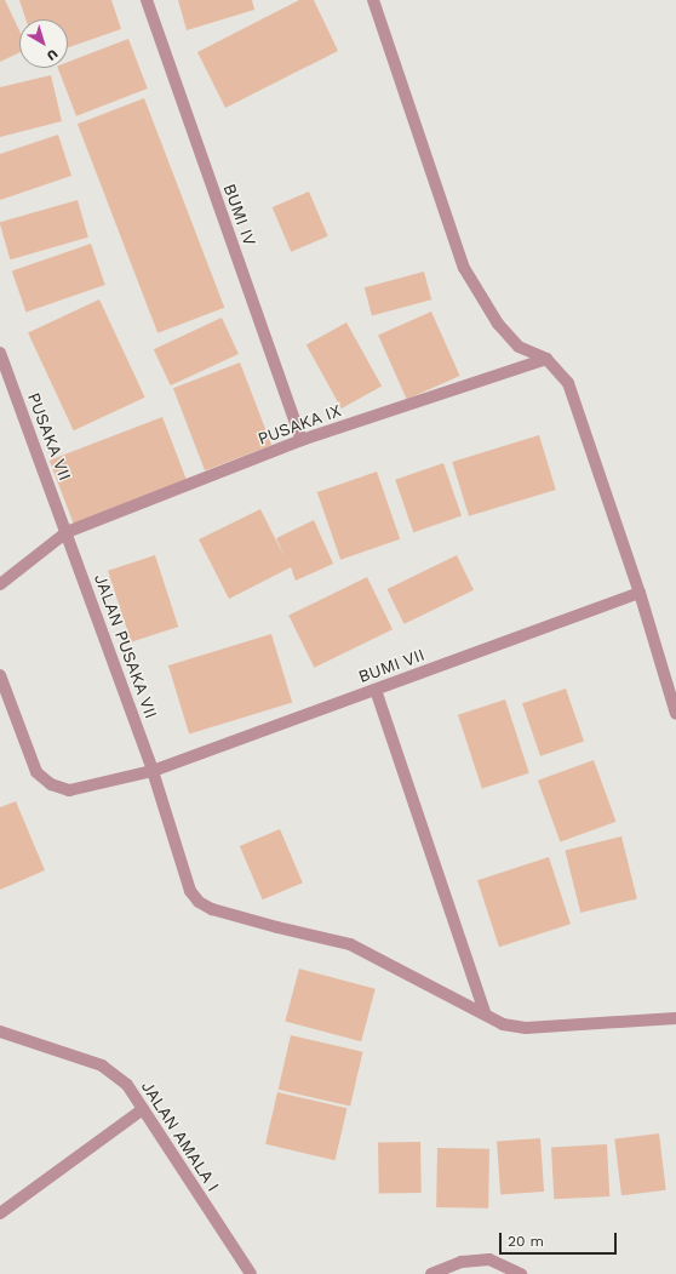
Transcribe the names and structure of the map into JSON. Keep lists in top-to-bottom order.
{
  "streets": {
    "street": [
      "BUMI IV",
      "PUSAKA IX",
      "PUSAKA VII",
      "JALAN PUSAKA VII",
      "BUMI VII",
      "JALAN AMALA I"
    ]
  },
  "crossings": [
    ["BUMI IV", "PUSAKA IX"],
    ["PUSAKA IX", "PUSAKA VII"],
    ["PUSAKA IX", "JALAN PUSAKA VII"],
    ["PUSAKA VII", "JALAN PUSAKA VII"],
    ["JALAN PUSAKA VII", "BUMI VII"]
  ],
  "scale_bar": "20 m",
  "north": "bottom right"
}
